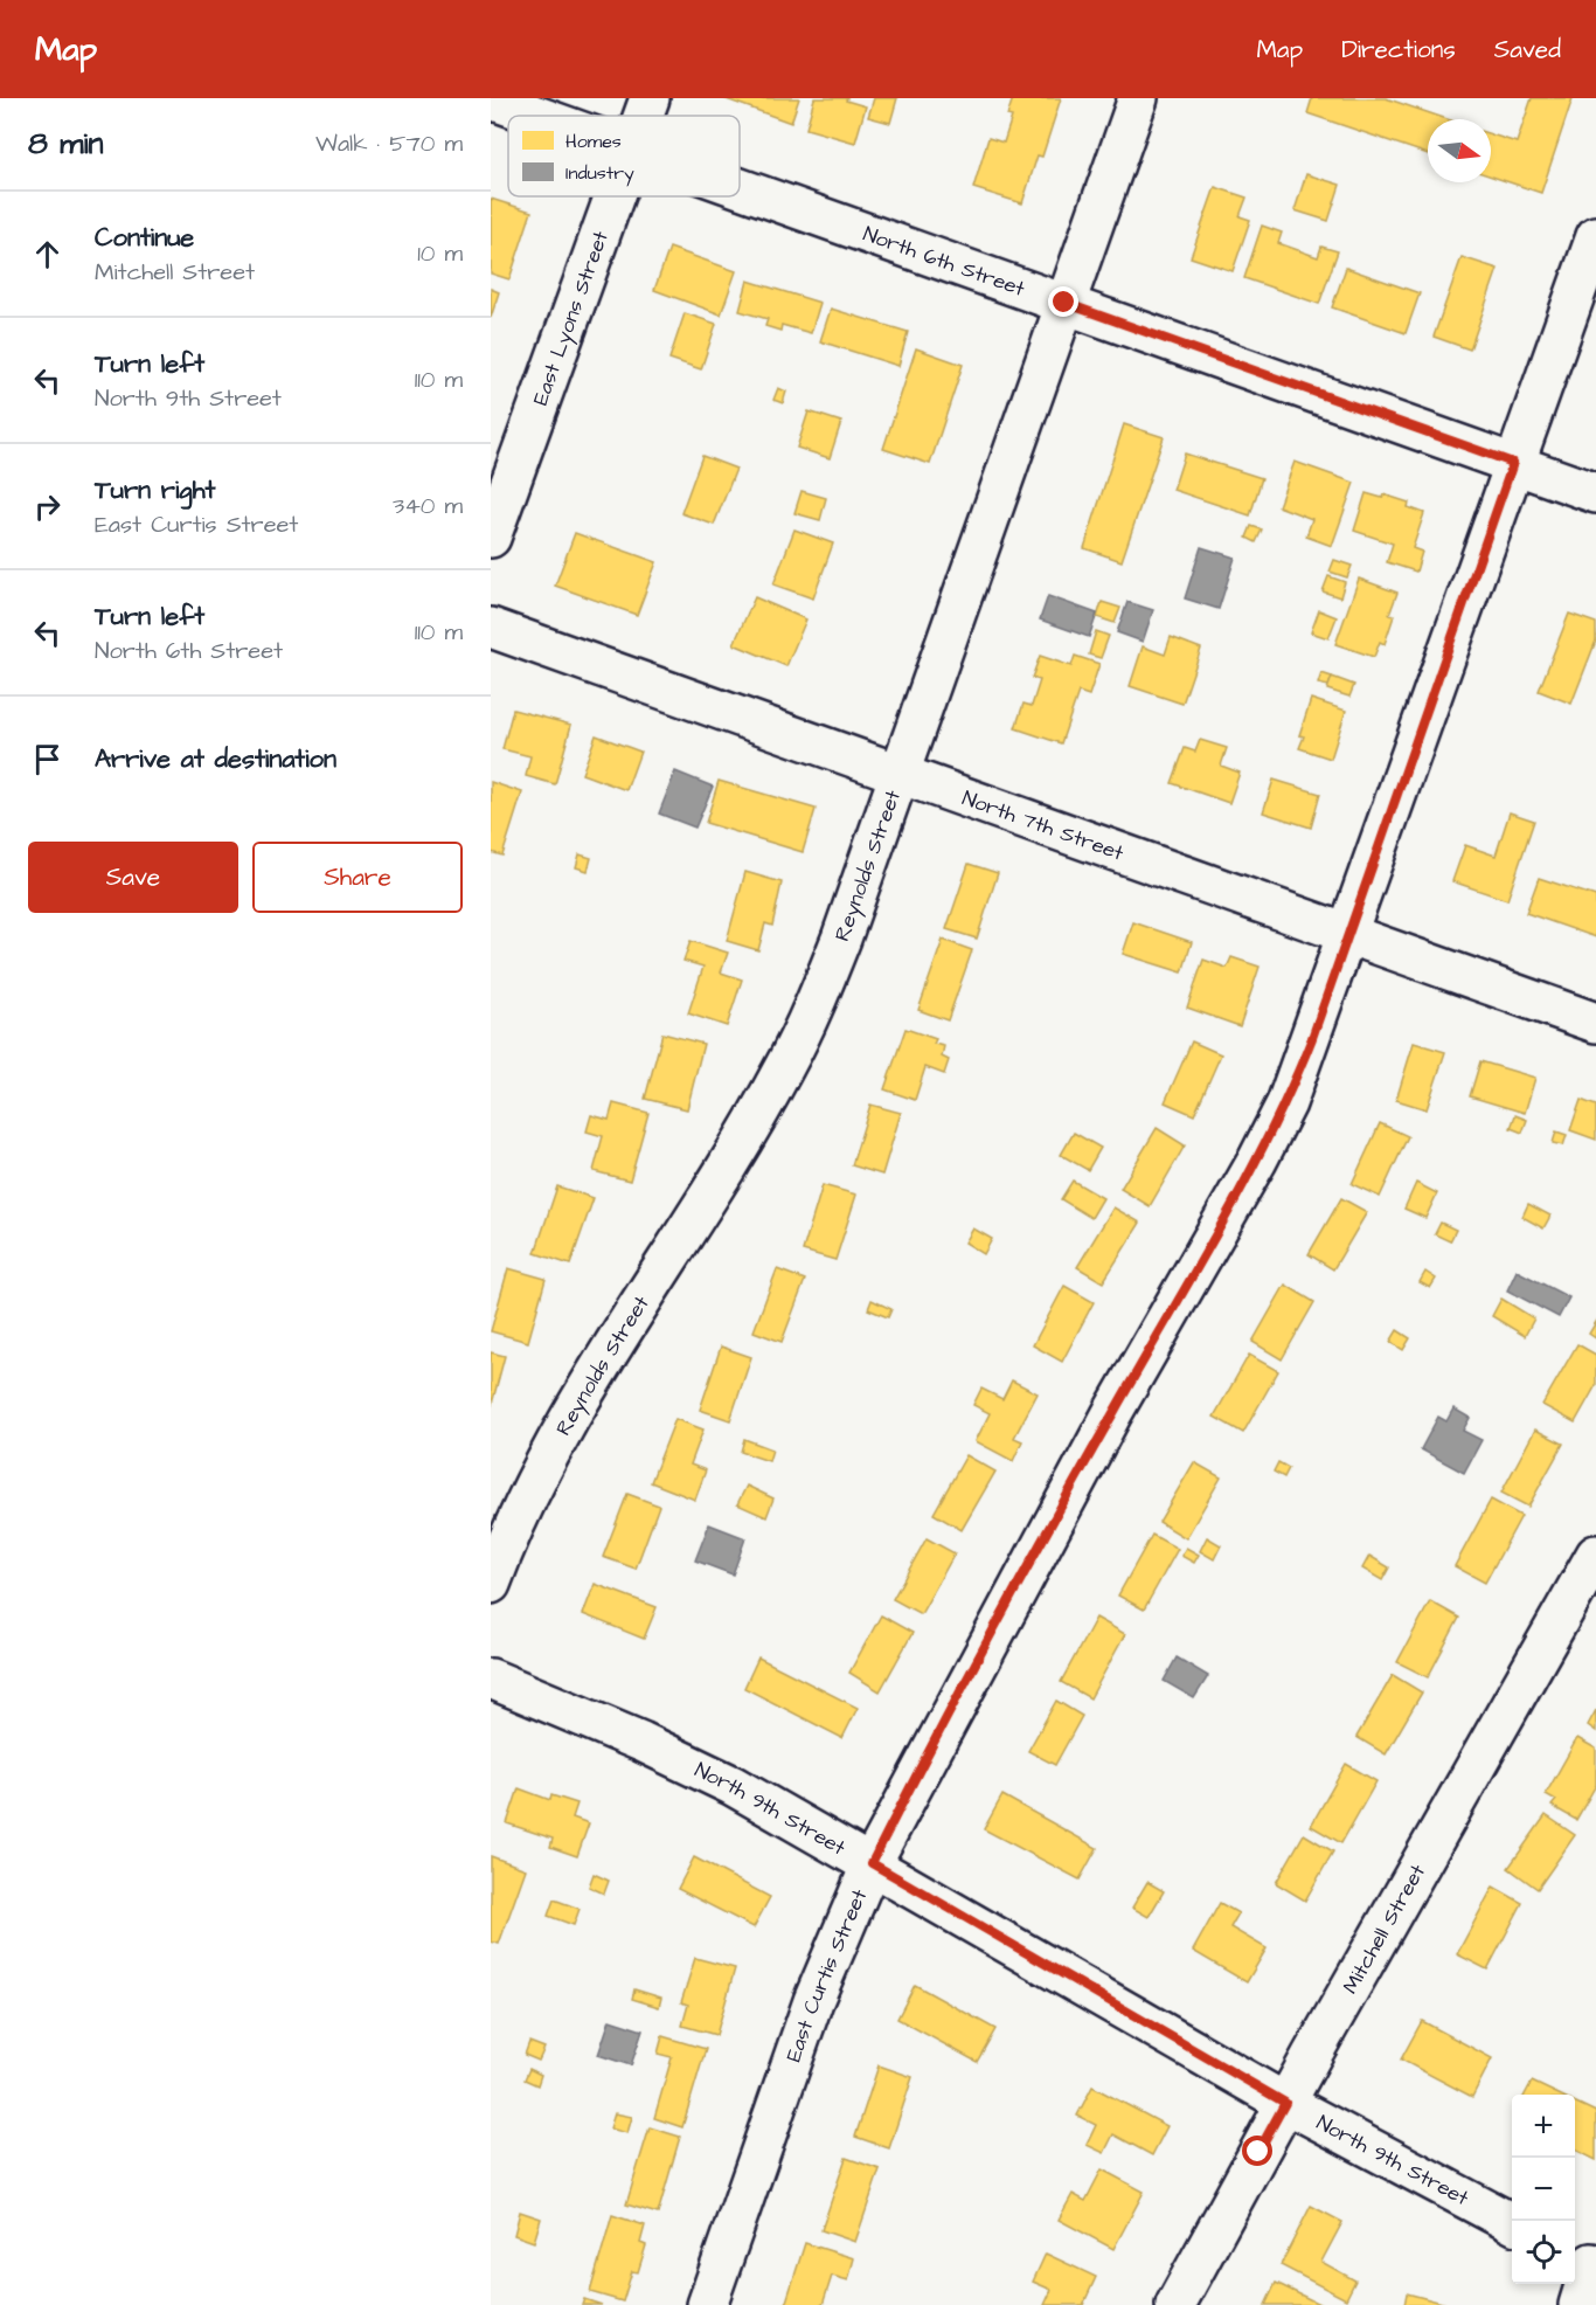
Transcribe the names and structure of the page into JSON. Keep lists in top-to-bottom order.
{
  "streets": {
    "street": [
      "North 6th Street",
      "East Lyons Street",
      "North 7th Street",
      "Reynolds Street",
      "North 9th Street",
      "Mitchell Street",
      "East Curtis Street"
    ]
  },
  "crossings": [
    ["North 6th Street", "Reynolds Street"],
    ["North 6th Street", "East Curtis Street"],
    ["North 7th Street", "Reynolds Street"],
    ["North 7th Street", "East Curtis Street"],
    ["North 9th Street", "Mitchell Street"],
    ["North 9th Street", "East Curtis Street"]
  ],
  "legend": ["Homes", "Industry"],
  "north": "right",
  "page": {
    "header": "Map",
    "nav": ["Map", "Directions", "Saved"],
    "heading": ["8 min", "Walk · 570 m"],
    "list": [
      ["Continue", "Mitchell Street", "10 m"],
      ["Turn left", "North 9th Street", "110 m"],
      ["Turn right", "East Curtis Street", "340 m"],
      ["Turn left", "North 6th Street", "110 m"],
      "Arrive at destination"
    ],
    "buttons": ["Save", "Share"],
    "map_buttons": ["+", "−"]
  }
}
